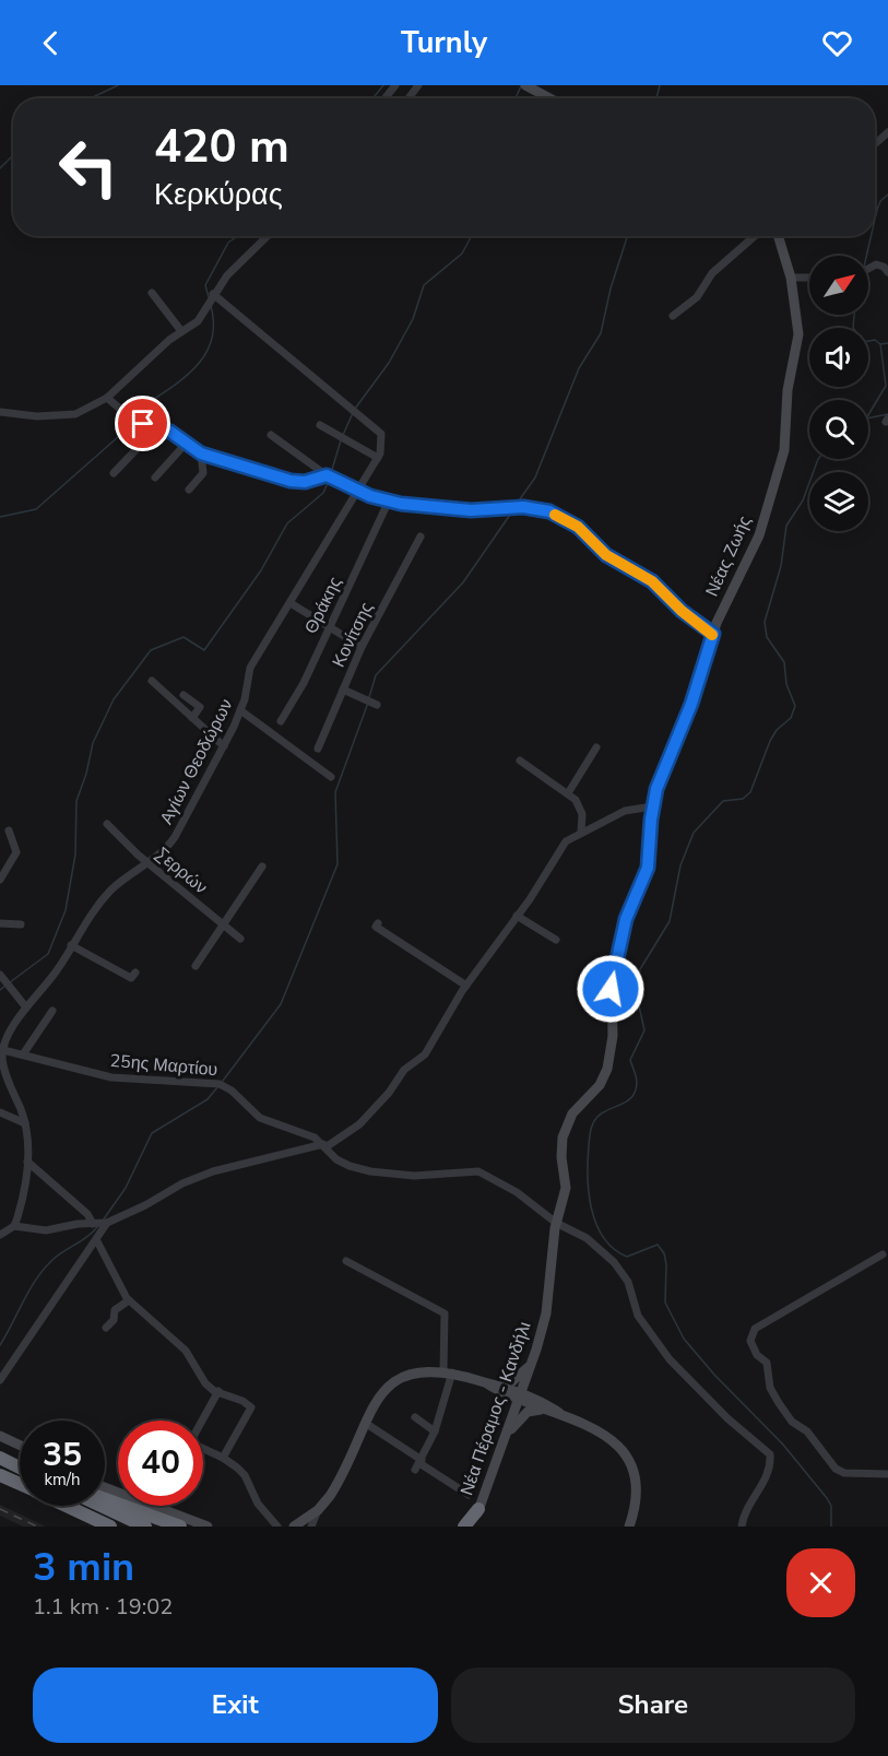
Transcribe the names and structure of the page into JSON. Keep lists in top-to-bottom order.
{
  "streets": {
    "street": [
      "Νέας Ζωής",
      "Θράκης",
      "Κονίτσης",
      "Αγίων Θεοδώρων",
      "Σερρών",
      "25ης Μαρτίου",
      "Νέα Πέραμος - Κανδήλι"
    ]
  },
  "crossings": [
    ["Νέας Ζωής", "25ης Μαρτίου"],
    ["Νέας Ζωής", "Νέα Πέραμος - Κανδήλι"],
    ["Αγίων Θεοδώρων", "Σερρών"],
    ["Αγίων Θεοδώρων", "25ης Μαρτίου"],
    ["25ης Μαρτίου", "Νέα Πέραμος - Κανδήλι"]
  ],
  "north": "top right",
  "page": {
    "header": "Turnly",
    "turn": ["420 m", "Κερκύρας"],
    "speed": "35 km/h",
    "limit": "40",
    "heading": ["3 min", "1.1 km · 19:02"],
    "buttons": ["Exit", "Share"]
  }
}
